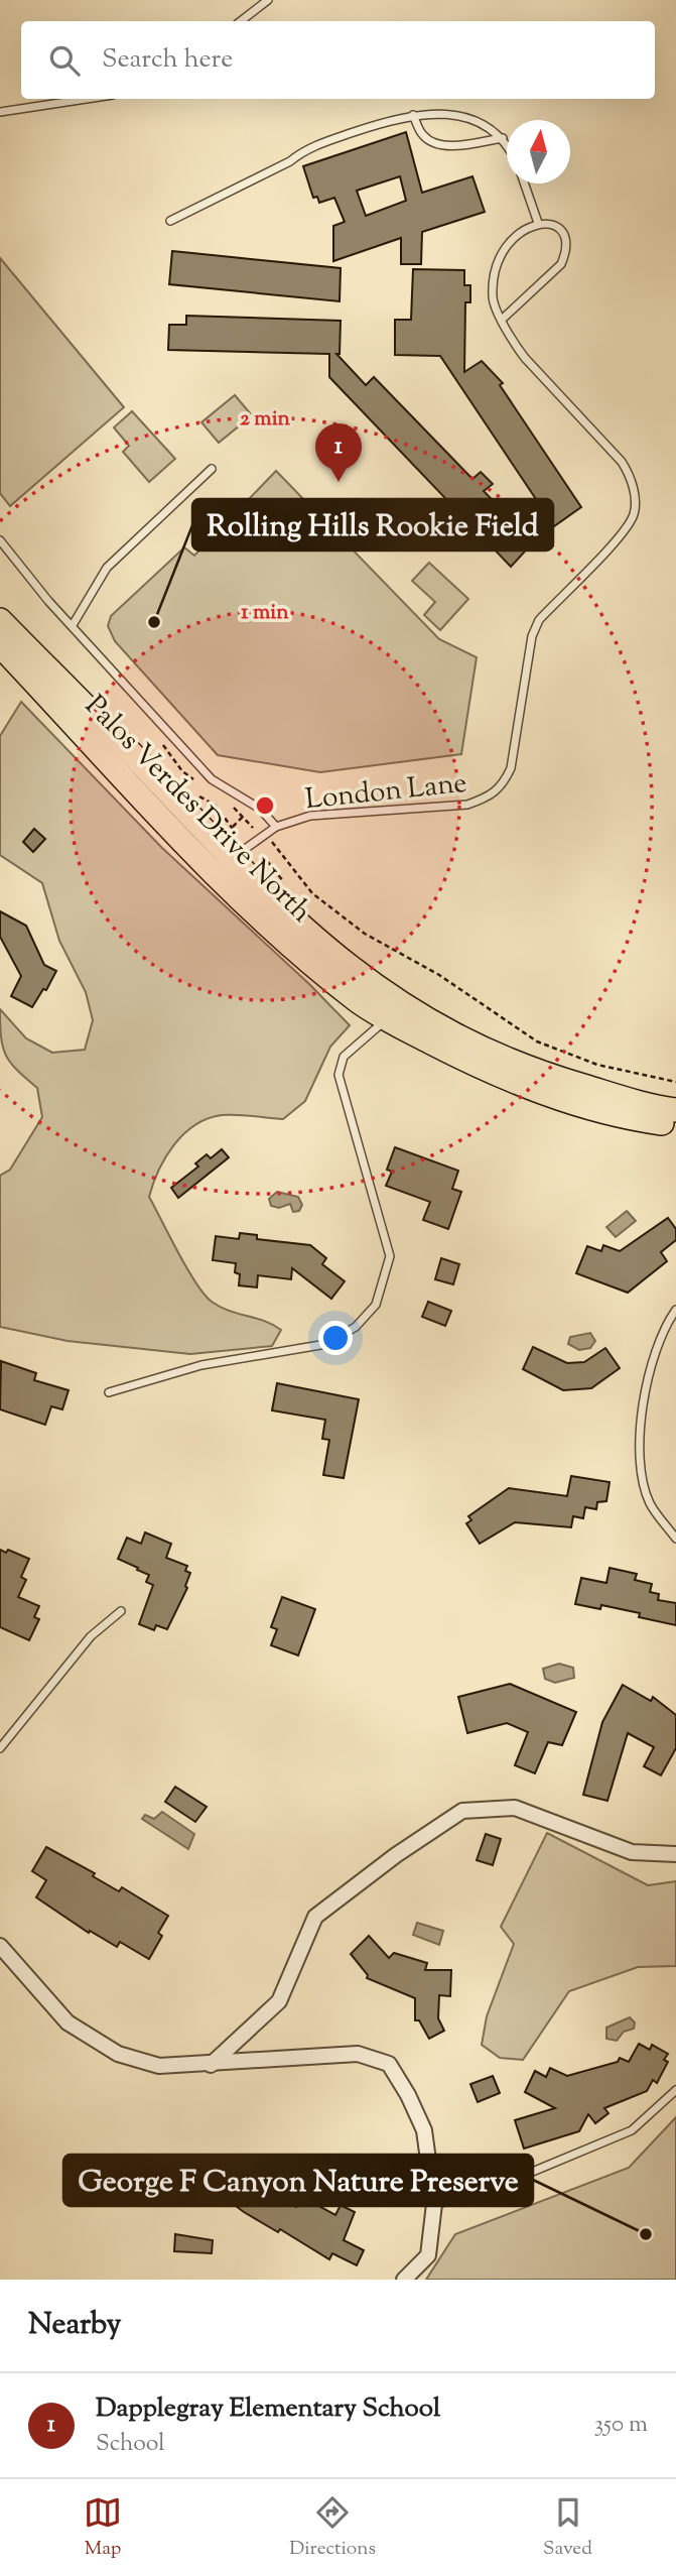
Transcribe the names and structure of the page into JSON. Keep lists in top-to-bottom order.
{
  "streets": {
    "main road": ["Palos Verdes Drive North"],
    "lane": ["London Lane"]
  },
  "crossings": [
    ["London Lane", "Palos Verdes Drive North"]
  ],
  "places": ["Rolling Hills Rookie Field", "George F Canyon Nature Preserve"],
  "north": "top",
  "page": {
    "search": "Search here",
    "pins": "1",
    "heading": "Nearby",
    "list": [
      {
        "mark": "1",
        "name": "Dapplegray Elementary School",
        "note": "School",
        "value": "350 m"
      }
    ],
    "nav": ["Map", "Directions", "Saved"]
  },
  "rings": ["2 min", "1 min"]
}
